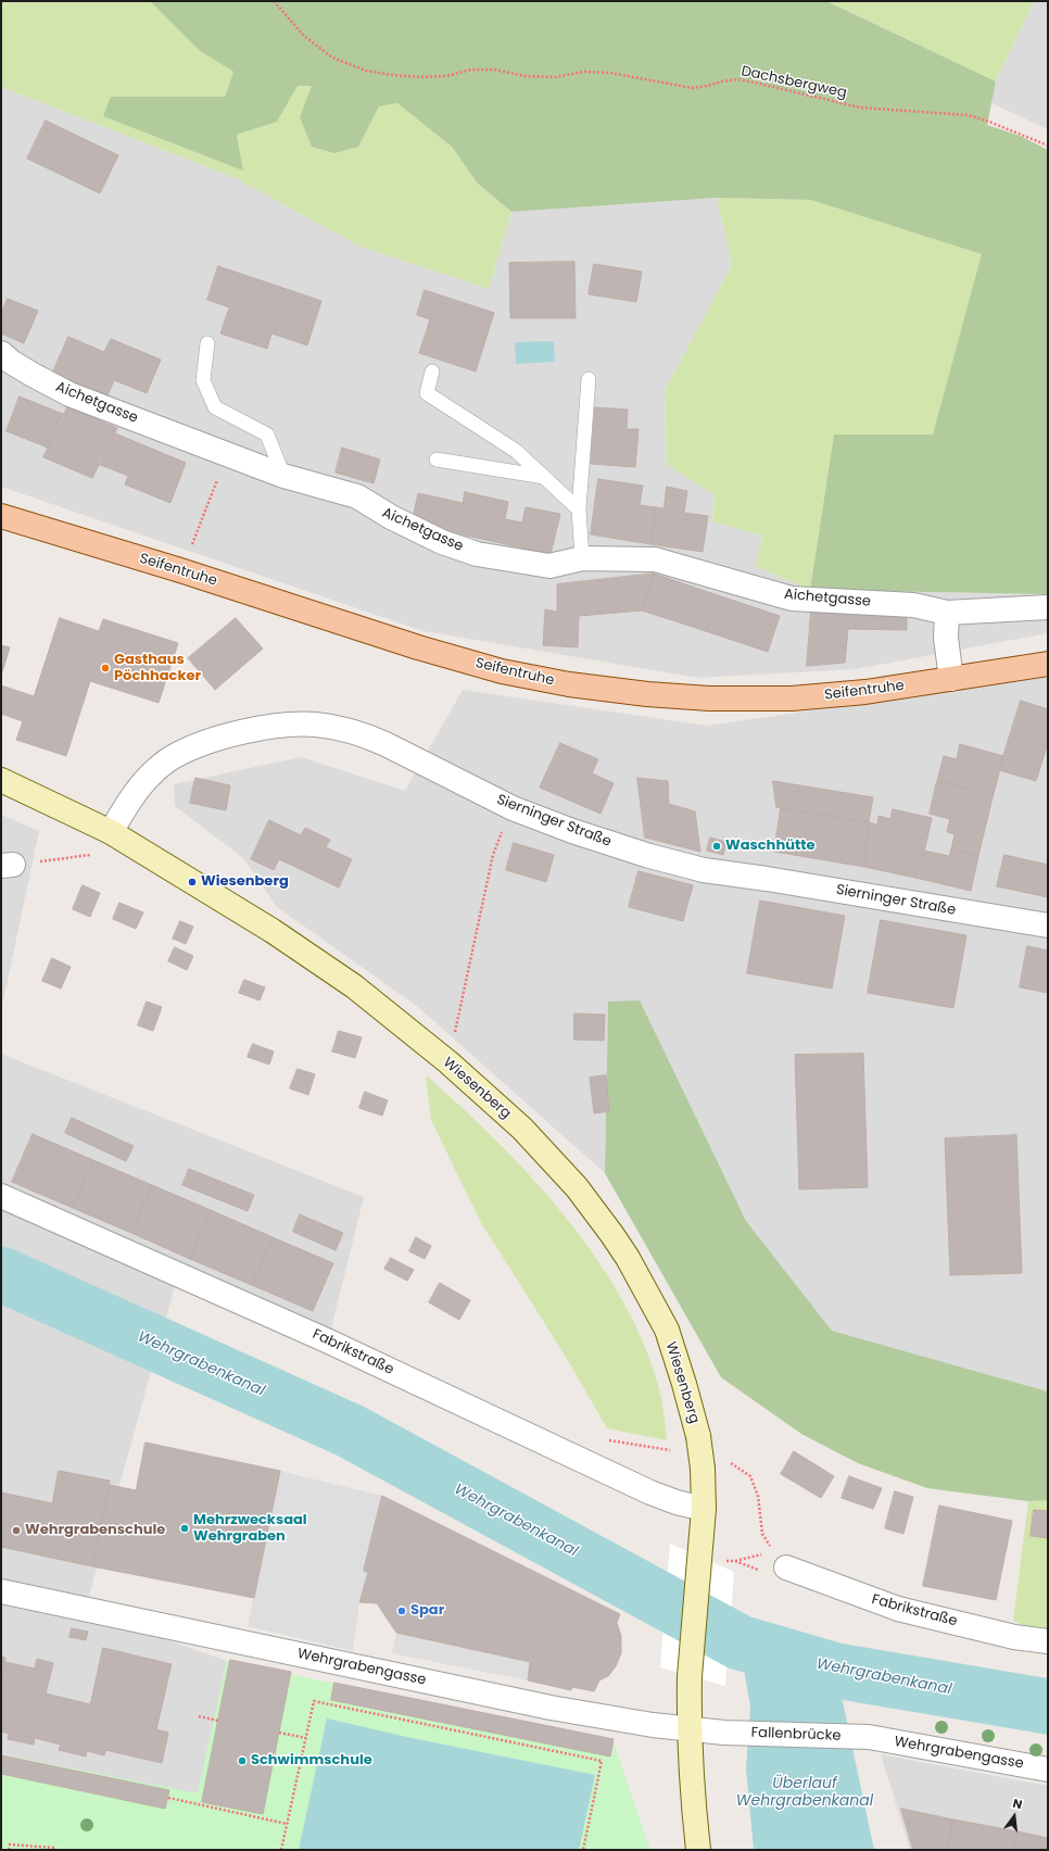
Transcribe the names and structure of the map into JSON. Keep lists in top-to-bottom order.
{
  "streets": {
    "main road": ["Seifentruhe", "Wiesenberg"],
    "street": [
      "Aichetgasse",
      "Sierninger Straße",
      "Fabrikstraße",
      "Wehrgrabengasse",
      "Fallenbrücke"
    ],
    "path": ["Dachsbergweg"]
  },
  "crossings": [
    ["Sierninger Straße", "Wiesenberg"],
    ["Wiesenberg", "Fabrikstraße"],
    ["Wiesenberg", "Wehrgrabengasse"],
    ["Wehrgrabengasse", "Fallenbrücke"]
  ],
  "water": ["Wehrgrabenkanal", "Überlauf Wehrgrabenkanal"],
  "places": [
    "Gasthaus Pöchhacker",
    "Waschhütte",
    "Wiesenberg",
    "Mehrzwecksaal Wehrgraben",
    "Wehrgrabenschule",
    "Spar",
    "Schwimmschule"
  ],
  "north": "top"
}
